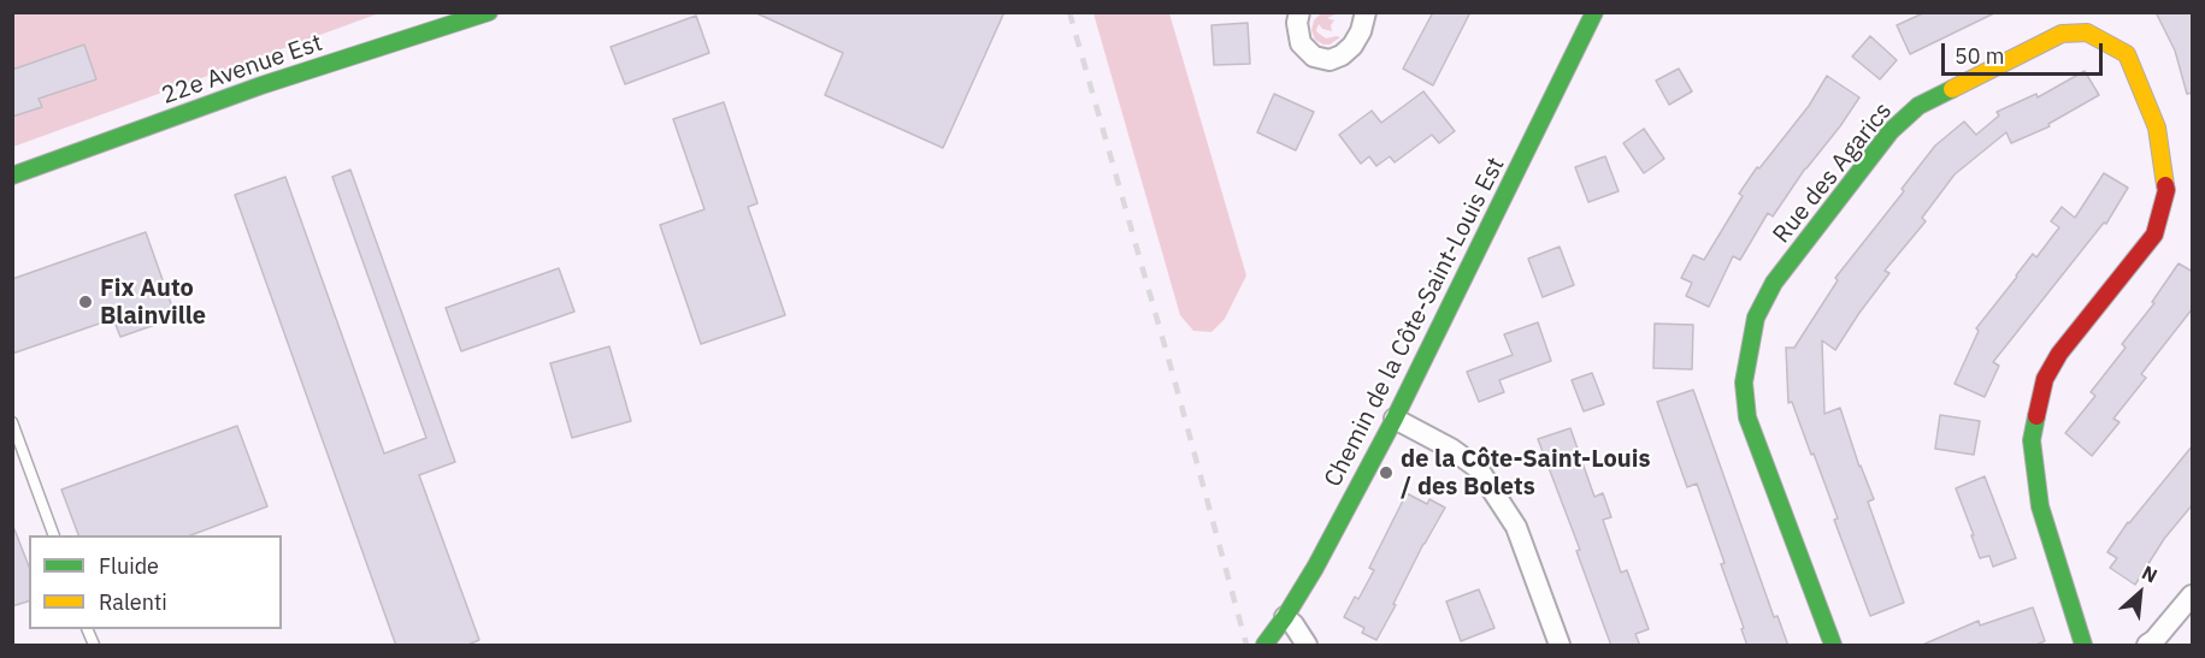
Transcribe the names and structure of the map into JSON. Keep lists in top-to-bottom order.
{
  "streets": {
    "street": ["22e Avenue Est", "Rue des Agarics", "Chemin de la Côte-Saint-Louis Est"]
  },
  "places": ["Fix Auto Blainville", "de la Côte-Saint-Louis / des Bolets"],
  "legend": ["Fluide", "Ralenti"],
  "scale_bar": "50 m",
  "north": "top right"
}
